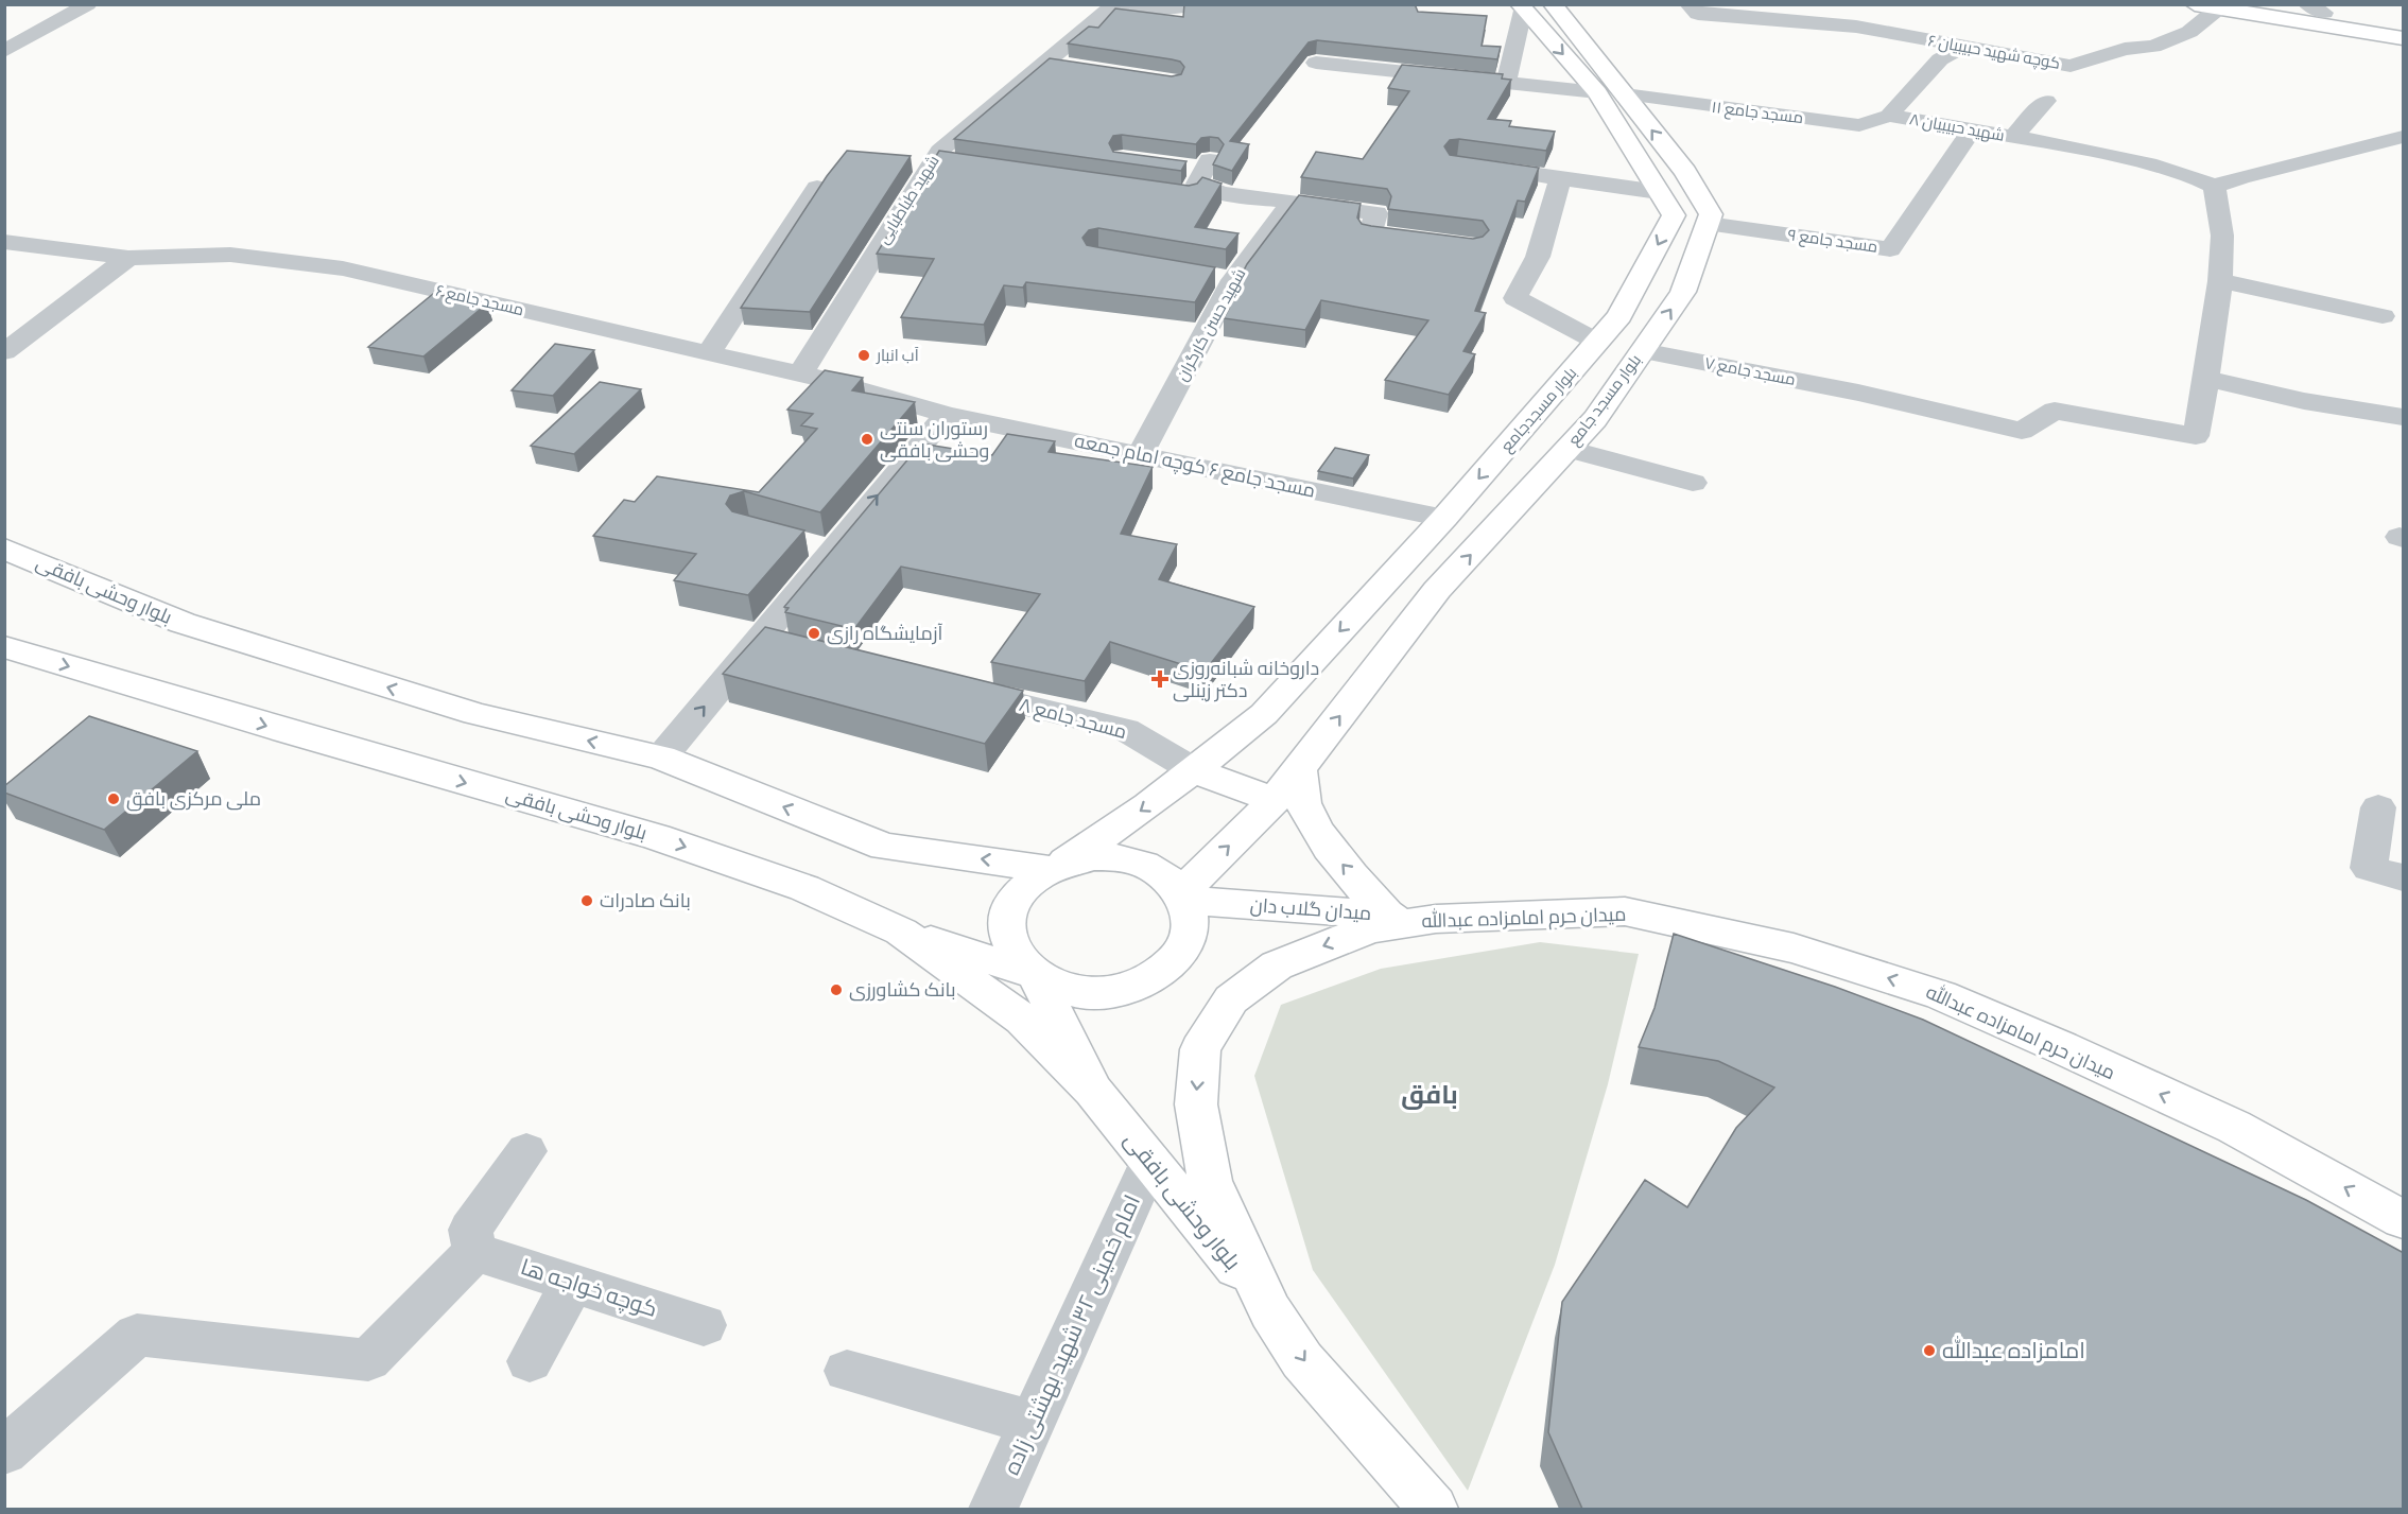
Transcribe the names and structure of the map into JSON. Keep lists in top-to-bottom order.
{
  "streets": {
    "main road": [
      "بلوار مسجد جامع",
      "بلوار مسجدجامع",
      "بلوار وحشی بافقی",
      "میدان گلاب دان",
      "میدان حرم امامزاده عبدالله"
    ],
    "street": [
      "کوچه شهید حبیبیان ۶",
      "مسجد جامع ۱۱",
      "شهید حبیبیان ۸",
      "شهید طباطبایی",
      "مسجد جامع ۹",
      "مسجد جامع ۶",
      "شهید حسن کارگران",
      "مسجد جامع ۷",
      "مسجد جامع ۶ کوچه امام جمعه",
      "مسجد جامع ۸",
      "کوچه خواجه ها",
      "امام خمینی ۳۲ شهید بهشتی زاده"
    ]
  },
  "crossings": [
    ["کوچه شهید حبیبیان ۶", "شهید حبیبیان ۸"],
    ["مسجد جامع ۱۱", "شهید حبیبیان ۸"],
    ["مسجد جامع ۱۱", "بلوار مسجدجامع"],
    ["شهید حبیبیان ۸", "مسجد جامع ۹"],
    ["شهید طباطبایی", "مسجد جامع ۶"],
    ["مسجد جامع ۹", "بلوار مسجد جامع"],
    ["مسجد جامع ۶", "مسجد جامع ۶ کوچه امام جمعه"],
    ["شهید حسن کارگران", "مسجد جامع ۶ کوچه امام جمعه"],
    ["مسجد جامع ۷", "بلوار مسجد جامع"],
    ["بلوار مسجد جامع", "بلوار مسجدجامع"],
    ["بلوار مسجد جامع", "بلوار وحشی بافقی"],
    ["بلوار مسجد جامع", "میدان گلاب دان"],
    ["بلوار مسجدجامع", "مسجد جامع ۶ کوچه امام جمعه"],
    ["بلوار مسجدجامع", "بلوار وحشی بافقی"],
    ["بلوار مسجدجامع", "مسجد جامع ۸"],
    ["بلوار مسجدجامع", "میدان گلاب دان"],
    ["بلوار وحشی بافقی", "میدان گلاب دان"],
    ["بلوار وحشی بافقی", "میدان حرم امامزاده عبدالله"],
    ["بلوار وحشی بافقی", "امام خمینی ۳۲ شهید بهشتی زاده"],
    ["میدان گلاب دان", "میدان حرم امامزاده عبدالله"]
  ],
  "one_way": ["بلوار مسجد جامع", "بلوار مسجدجامع"],
  "districts": ["بافق"],
  "places": {
    "other": [
      "آب انبار",
      "رستوران سنتی وحشی بافقی",
      "آزمایشگاه رازی",
      "ملی مرکزی بافق",
      "بانک صادرات",
      "بانک کشاورزی",
      "امامزاده عبدالله"
    ],
    "health": ["داروخانه شبانه‌روزی دکتر زینلی"]
  }
}
